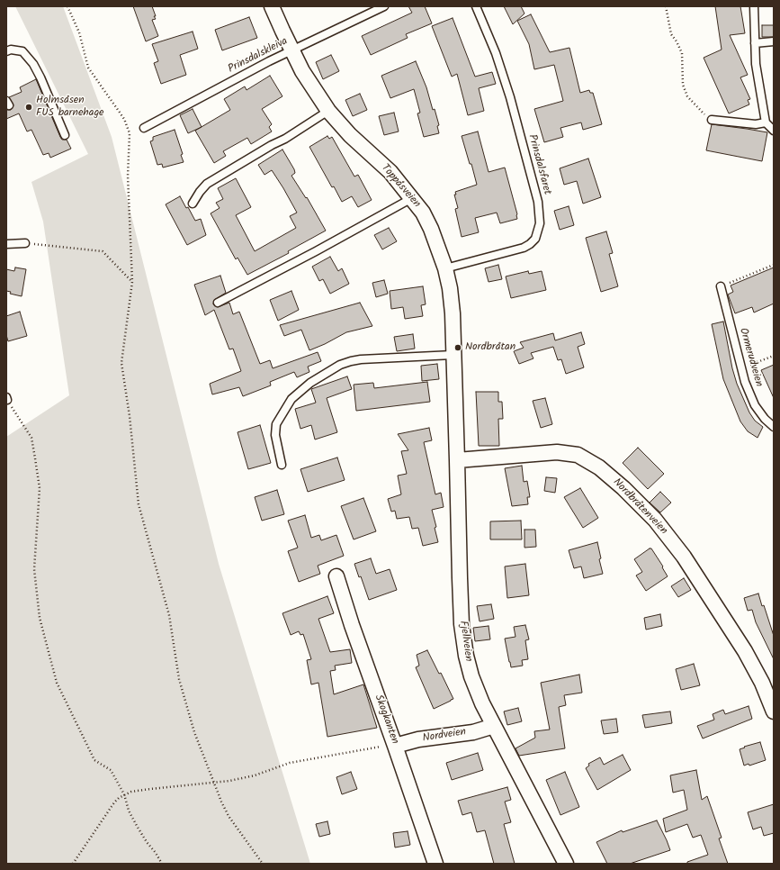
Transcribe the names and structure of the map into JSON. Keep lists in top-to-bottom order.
{
  "streets": {
    "street": [
      "Toppåsveien",
      "Nordbråtenveien",
      "Fjellveien",
      "Skogkanten",
      "Nordveien"
    ],
    "lane": ["Prinsdalskleiva", "Prinsdalsfaret", "Ormerudveien"]
  },
  "crossings": [
    ["Prinsdalskleiva", "Toppåsveien"],
    ["Prinsdalsfaret", "Toppåsveien"],
    ["Toppåsveien", "Fjellveien"],
    ["Nordbråtenveien", "Fjellveien"],
    ["Fjellveien", "Nordveien"],
    ["Skogkanten", "Nordveien"]
  ],
  "places": ["Holmsåsen FUS barnehage", "Nordbråtan"]
}
